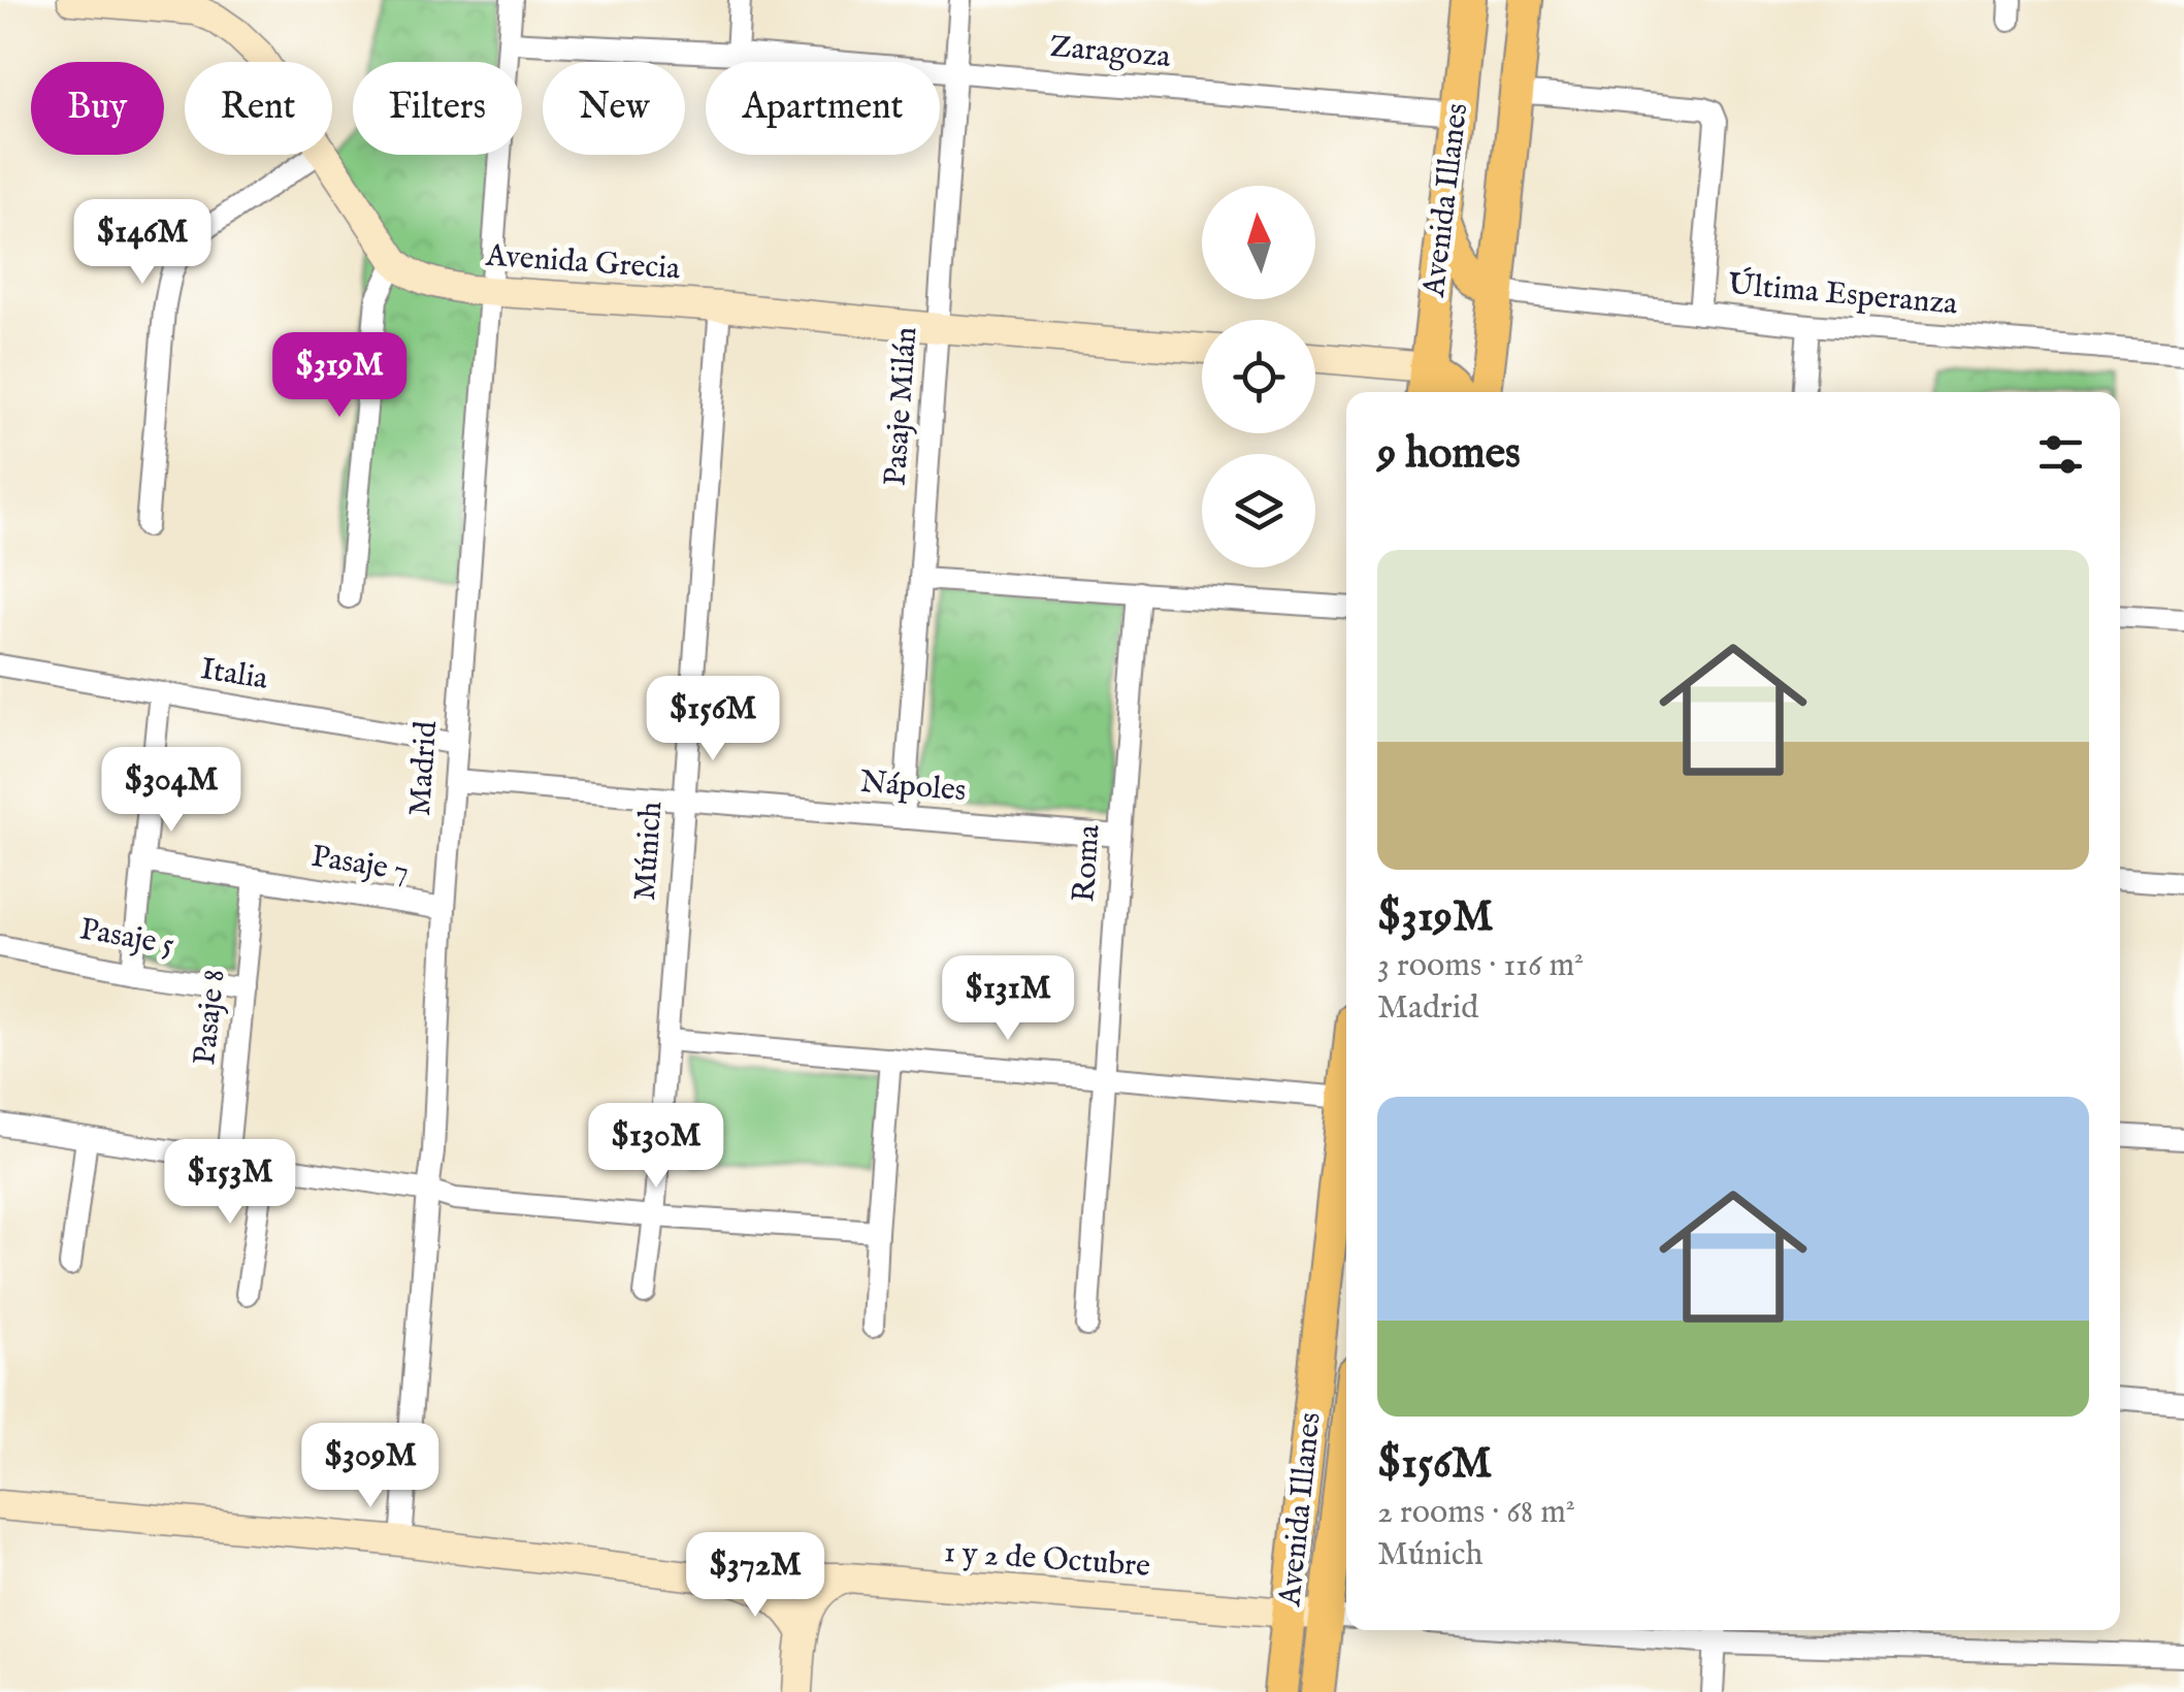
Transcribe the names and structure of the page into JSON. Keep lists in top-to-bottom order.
{
  "streets": {
    "main road": ["Avenida Illanes"],
    "street": [
      "Zaragoza",
      "Avenida Grecia",
      "Última Esperanza",
      "Pasaje Milán",
      "Italia",
      "Madrid",
      "Nápoles",
      "Múnich",
      "Roma",
      "Pasaje 7",
      "Pasaje 5",
      "Pasaje 8",
      "1 y 2 de Octubre"
    ]
  },
  "crossings": [
    ["Zaragoza", "Avenida Illanes"],
    ["Zaragoza", "Pasaje Milán"],
    ["Zaragoza", "Madrid"],
    ["Avenida Illanes", "Última Esperanza"],
    ["Avenida Illanes", "1 y 2 de Octubre"],
    ["Avenida Grecia", "Pasaje Milán"],
    ["Avenida Grecia", "Madrid"],
    ["Avenida Grecia", "Múnich"],
    ["Pasaje Milán", "Nápoles"],
    ["Italia", "Madrid"],
    ["Madrid", "Nápoles"],
    ["Madrid", "Pasaje 7"],
    ["Madrid", "1 y 2 de Octubre"],
    ["Nápoles", "Múnich"],
    ["Nápoles", "Roma"],
    ["Pasaje 7", "Pasaje 8"],
    ["Pasaje 5", "Pasaje 8"]
  ],
  "north": "top",
  "page": {
    "chip": [
      "Buy",
      "Rent",
      "Filters",
      "New",
      "Apartment"
    ],
    "price": [
      "$146M",
      "$319M",
      "$156M",
      "$304M",
      "$131M",
      "$130M",
      "$153M",
      "$309M",
      "$372M"
    ],
    "heading": "9 homes",
    "list": [
      {
        "name": "$319M",
        "note": "3 rooms · 116 m² · Madrid"
      },
      {
        "name": "$156M",
        "note": "2 rooms · 68 m² · Múnich"
      }
    ]
  }
}
